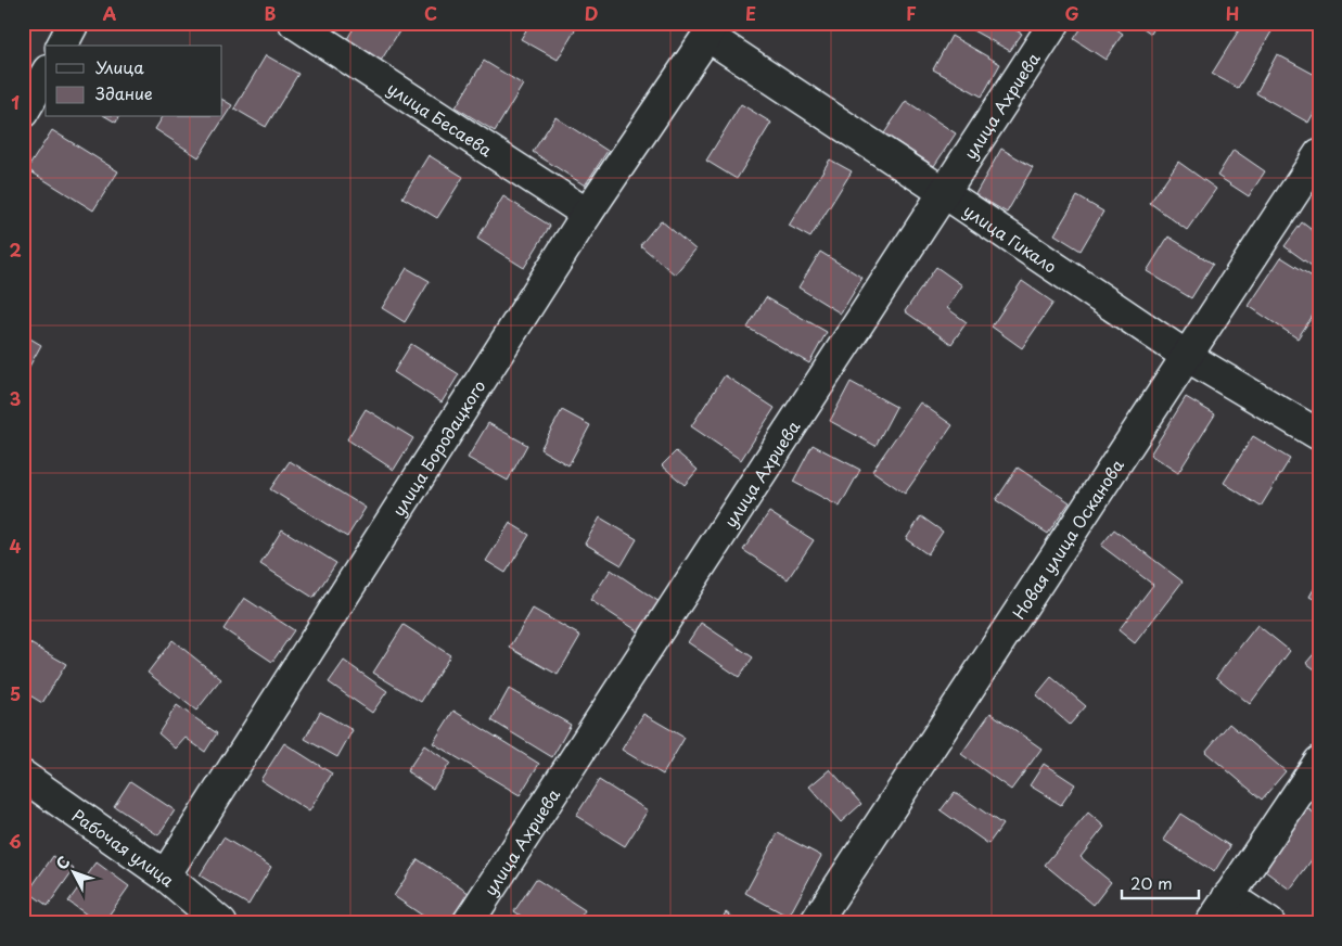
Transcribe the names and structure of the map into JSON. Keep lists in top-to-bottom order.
{
  "streets": {
    "street": [
      "улица Ахриева",
      "улица Бесаева",
      "улица Гикало",
      "улица Бородацкого",
      "Новая улица Осканова",
      "Рабочая улица"
    ]
  },
  "crossings": [
    ["улица Ахриева", "улица Гикало"],
    ["улица Бесаева", "улица Бородацкого"],
    ["улица Гикало", "улица Бородацкого"],
    ["улица Гикало", "Новая улица Осканова"],
    ["улица Бородацкого", "Рабочая улица"]
  ],
  "legend": ["Улица", "Здание"],
  "scale_bar": "20 m",
  "north": "top left",
  "grid": {
    "columns": [
      "A",
      "B",
      "C",
      "D",
      "E",
      "F",
      "G",
      "H"
    ],
    "rows": [
      "1",
      "2",
      "3",
      "4",
      "5",
      "6"
    ]
  }
}
